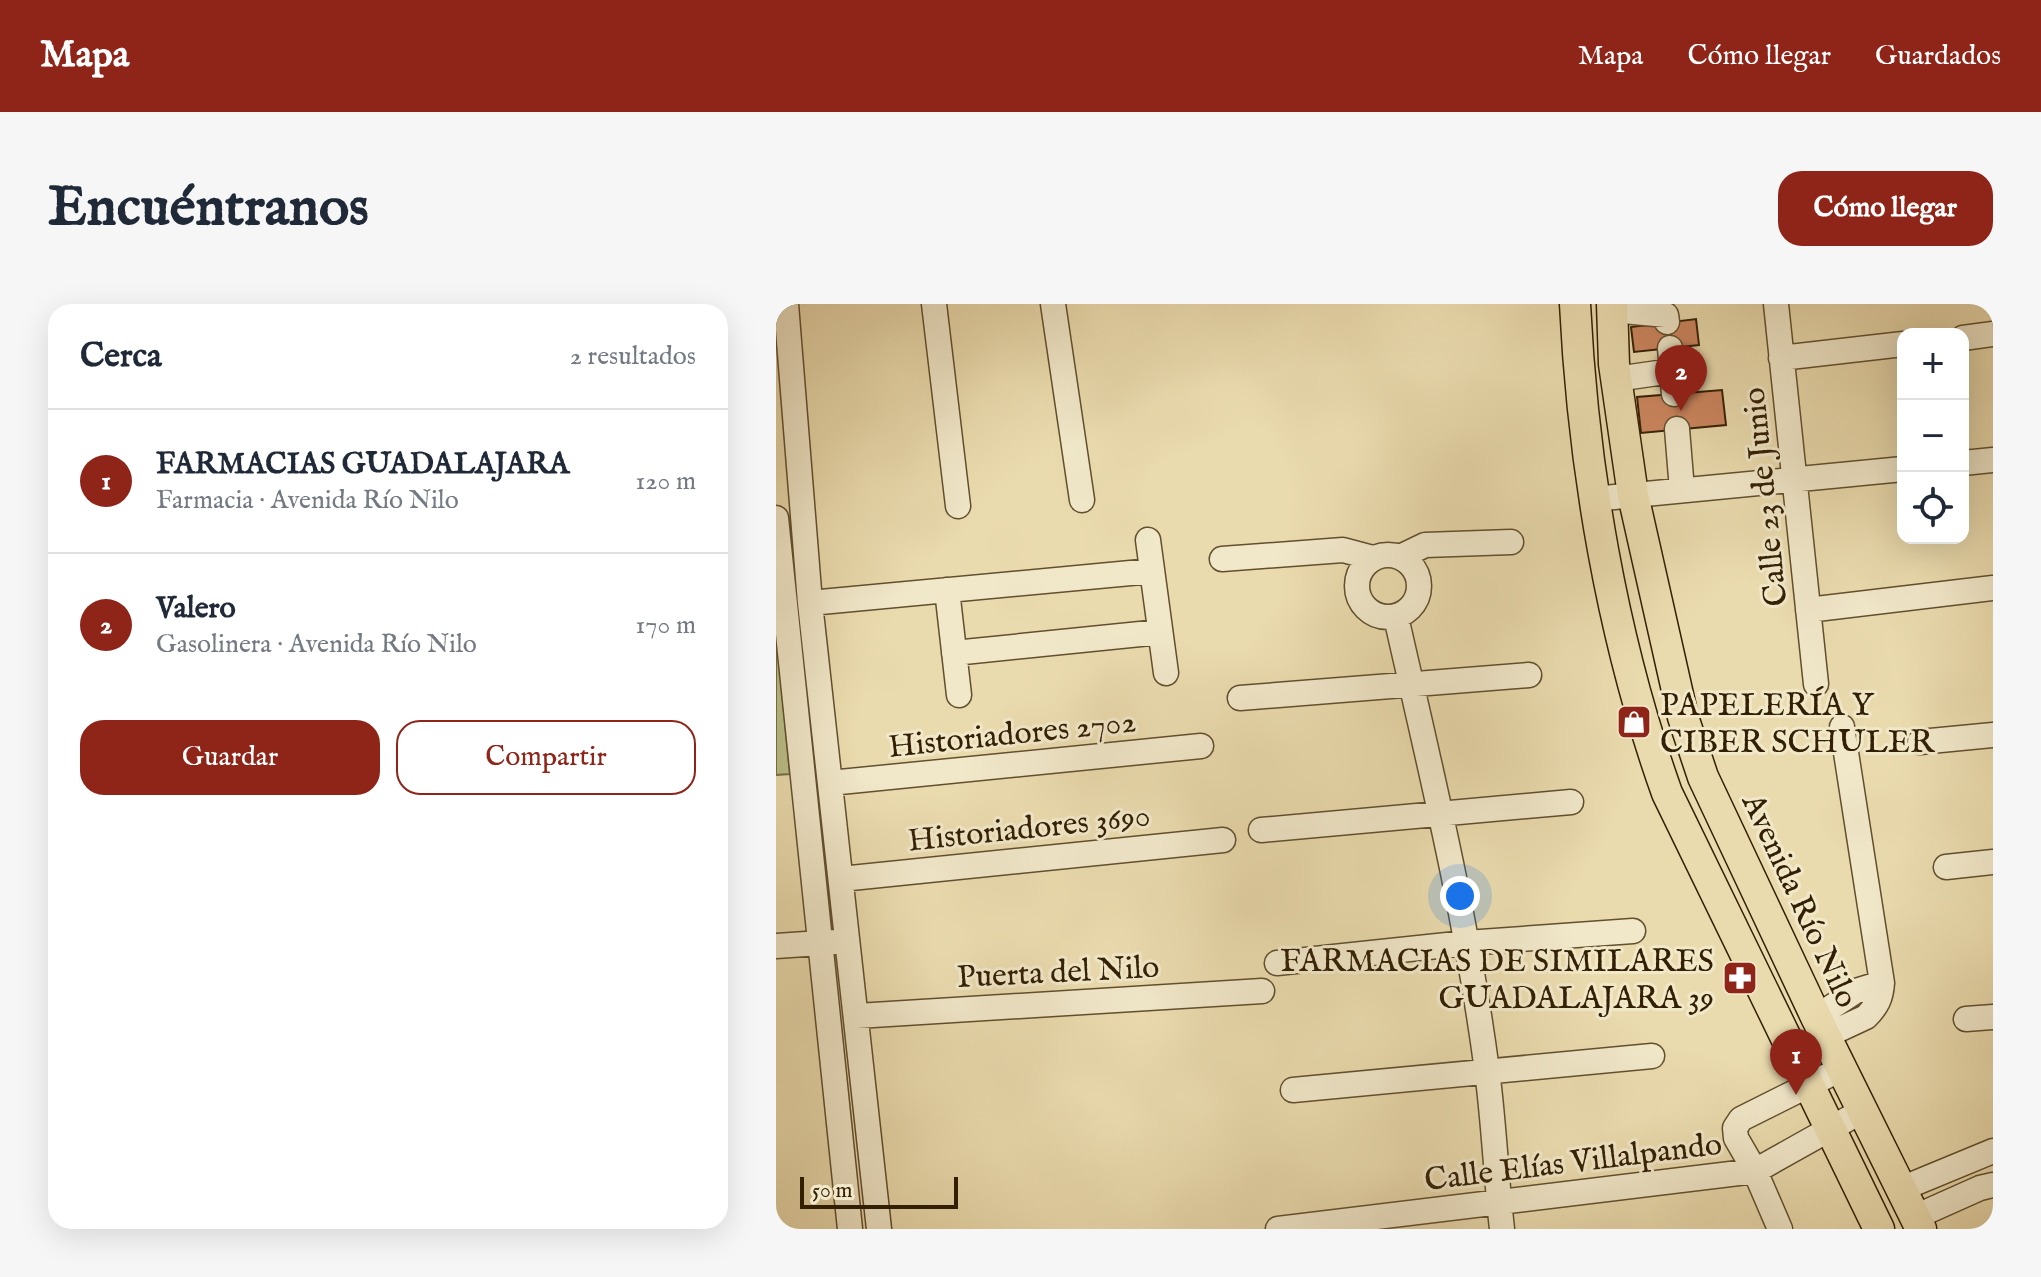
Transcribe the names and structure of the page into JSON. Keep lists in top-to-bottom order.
{
  "streets": {
    "main road": ["Avenida Río Nilo"],
    "street": [
      "Calle 23 de Junio",
      "Historiadores 2702",
      "Historiadores 3690",
      "Puerta del Nilo",
      "Calle Elías Villalpando"
    ]
  },
  "crossings": [
    ["Avenida Río Nilo", "Calle Elías Villalpando"]
  ],
  "places": {
    "shop": ["PAPELERÍA Y CIBER SCHULER"],
    "pharmacy": ["FARMACIAS DE SIMILARES GUADALAJARA 39"]
  },
  "scale_bar": "50 m",
  "page": {
    "header": "Mapa",
    "nav": ["Mapa", "Cómo llegar", "Guardados"],
    "buttons": [
      "Cómo llegar",
      ["Guardar", "Compartir"]
    ],
    "title": "Encuéntranos",
    "heading": ["Cerca", "2 resultados"],
    "map_buttons": ["+", "−"],
    "pins": ["2", "1"],
    "list": [
      {
        "mark": "1",
        "name": "FARMACIAS GUADALAJARA",
        "note": "Farmacia · Avenida Río Nilo",
        "value": "120 m"
      },
      {
        "mark": "2",
        "name": "Valero",
        "note": "Gasolinera · Avenida Río Nilo",
        "value": "170 m"
      }
    ],
    "scale": "50 m"
  }
}
